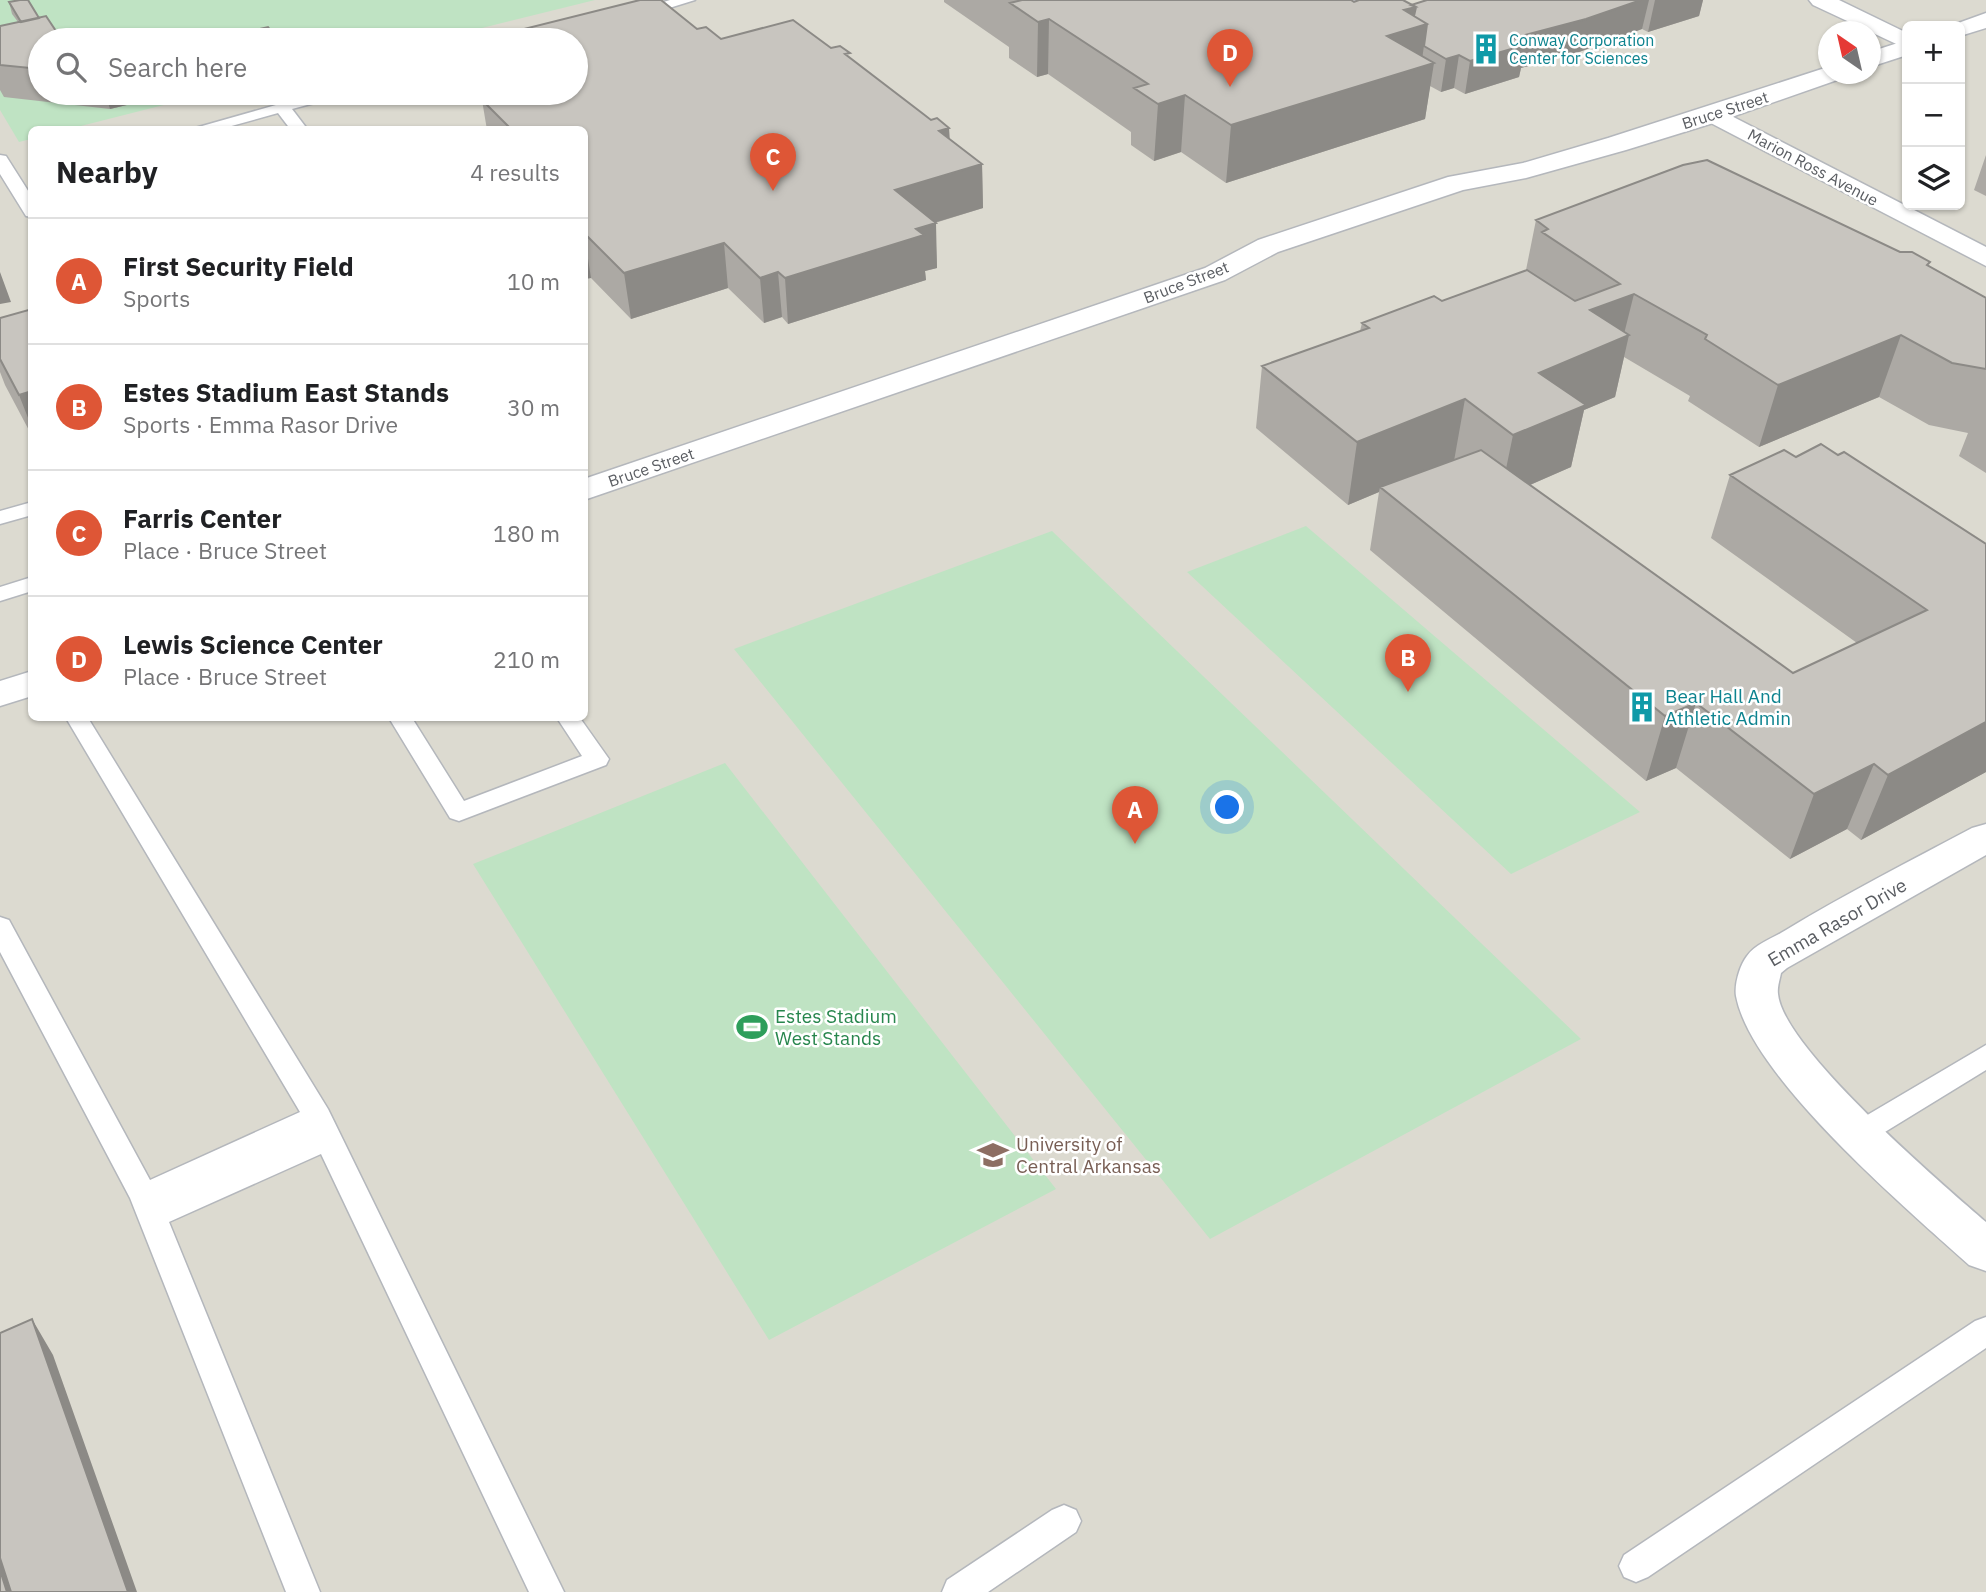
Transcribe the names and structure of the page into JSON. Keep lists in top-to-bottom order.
{
  "streets": {
    "street": ["Bruce Street", "Marion Ross Avenue", "Emma Rasor Drive"]
  },
  "crossings": [
    ["Bruce Street", "Marion Ross Avenue"]
  ],
  "places": {
    "building": ["Conway Corporation Center for Sciences", "Bear Hall And Athletic Admin"],
    "sports": ["Estes Stadium West Stands"],
    "school or university": ["University of Central Arkansas"]
  },
  "north": "top left",
  "page": {
    "map_buttons": ["+", "−"],
    "search": "Search here",
    "pins": [
      "D",
      "C",
      "B",
      "A"
    ],
    "heading": ["Nearby", "4 results"],
    "list": [
      {
        "mark": "A",
        "name": "First Security Field",
        "note": "Sports",
        "value": "10 m"
      },
      {
        "mark": "B",
        "name": "Estes Stadium East Stands",
        "note": "Sports · Emma Rasor Drive",
        "value": "30 m"
      },
      {
        "mark": "C",
        "name": "Farris Center",
        "note": "Place · Bruce Street",
        "value": "180 m"
      },
      {
        "mark": "D",
        "name": "Lewis Science Center",
        "note": "Place · Bruce Street",
        "value": "210 m"
      }
    ]
  }
}
